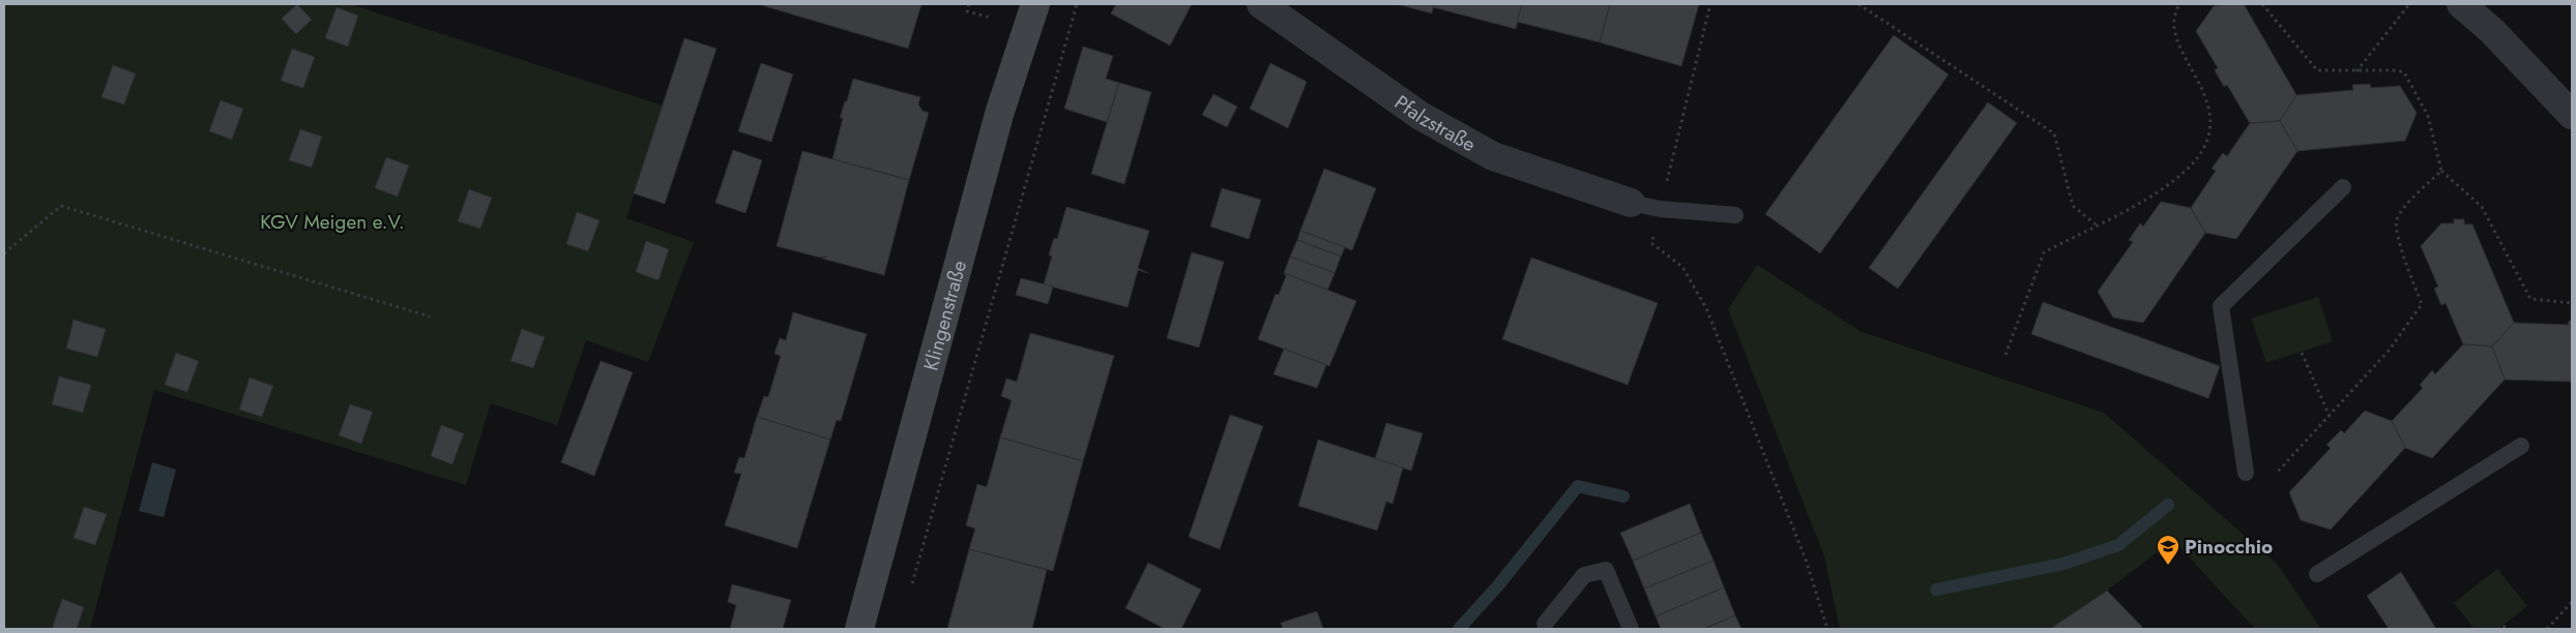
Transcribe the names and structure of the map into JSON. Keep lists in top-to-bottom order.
{
  "streets": {
    "street": ["Pfalzstraße", "Klingenstraße"]
  },
  "parks": ["KGV Meigen e.V."],
  "places": {
    "school or university": ["Pinocchio"]
  }
}
